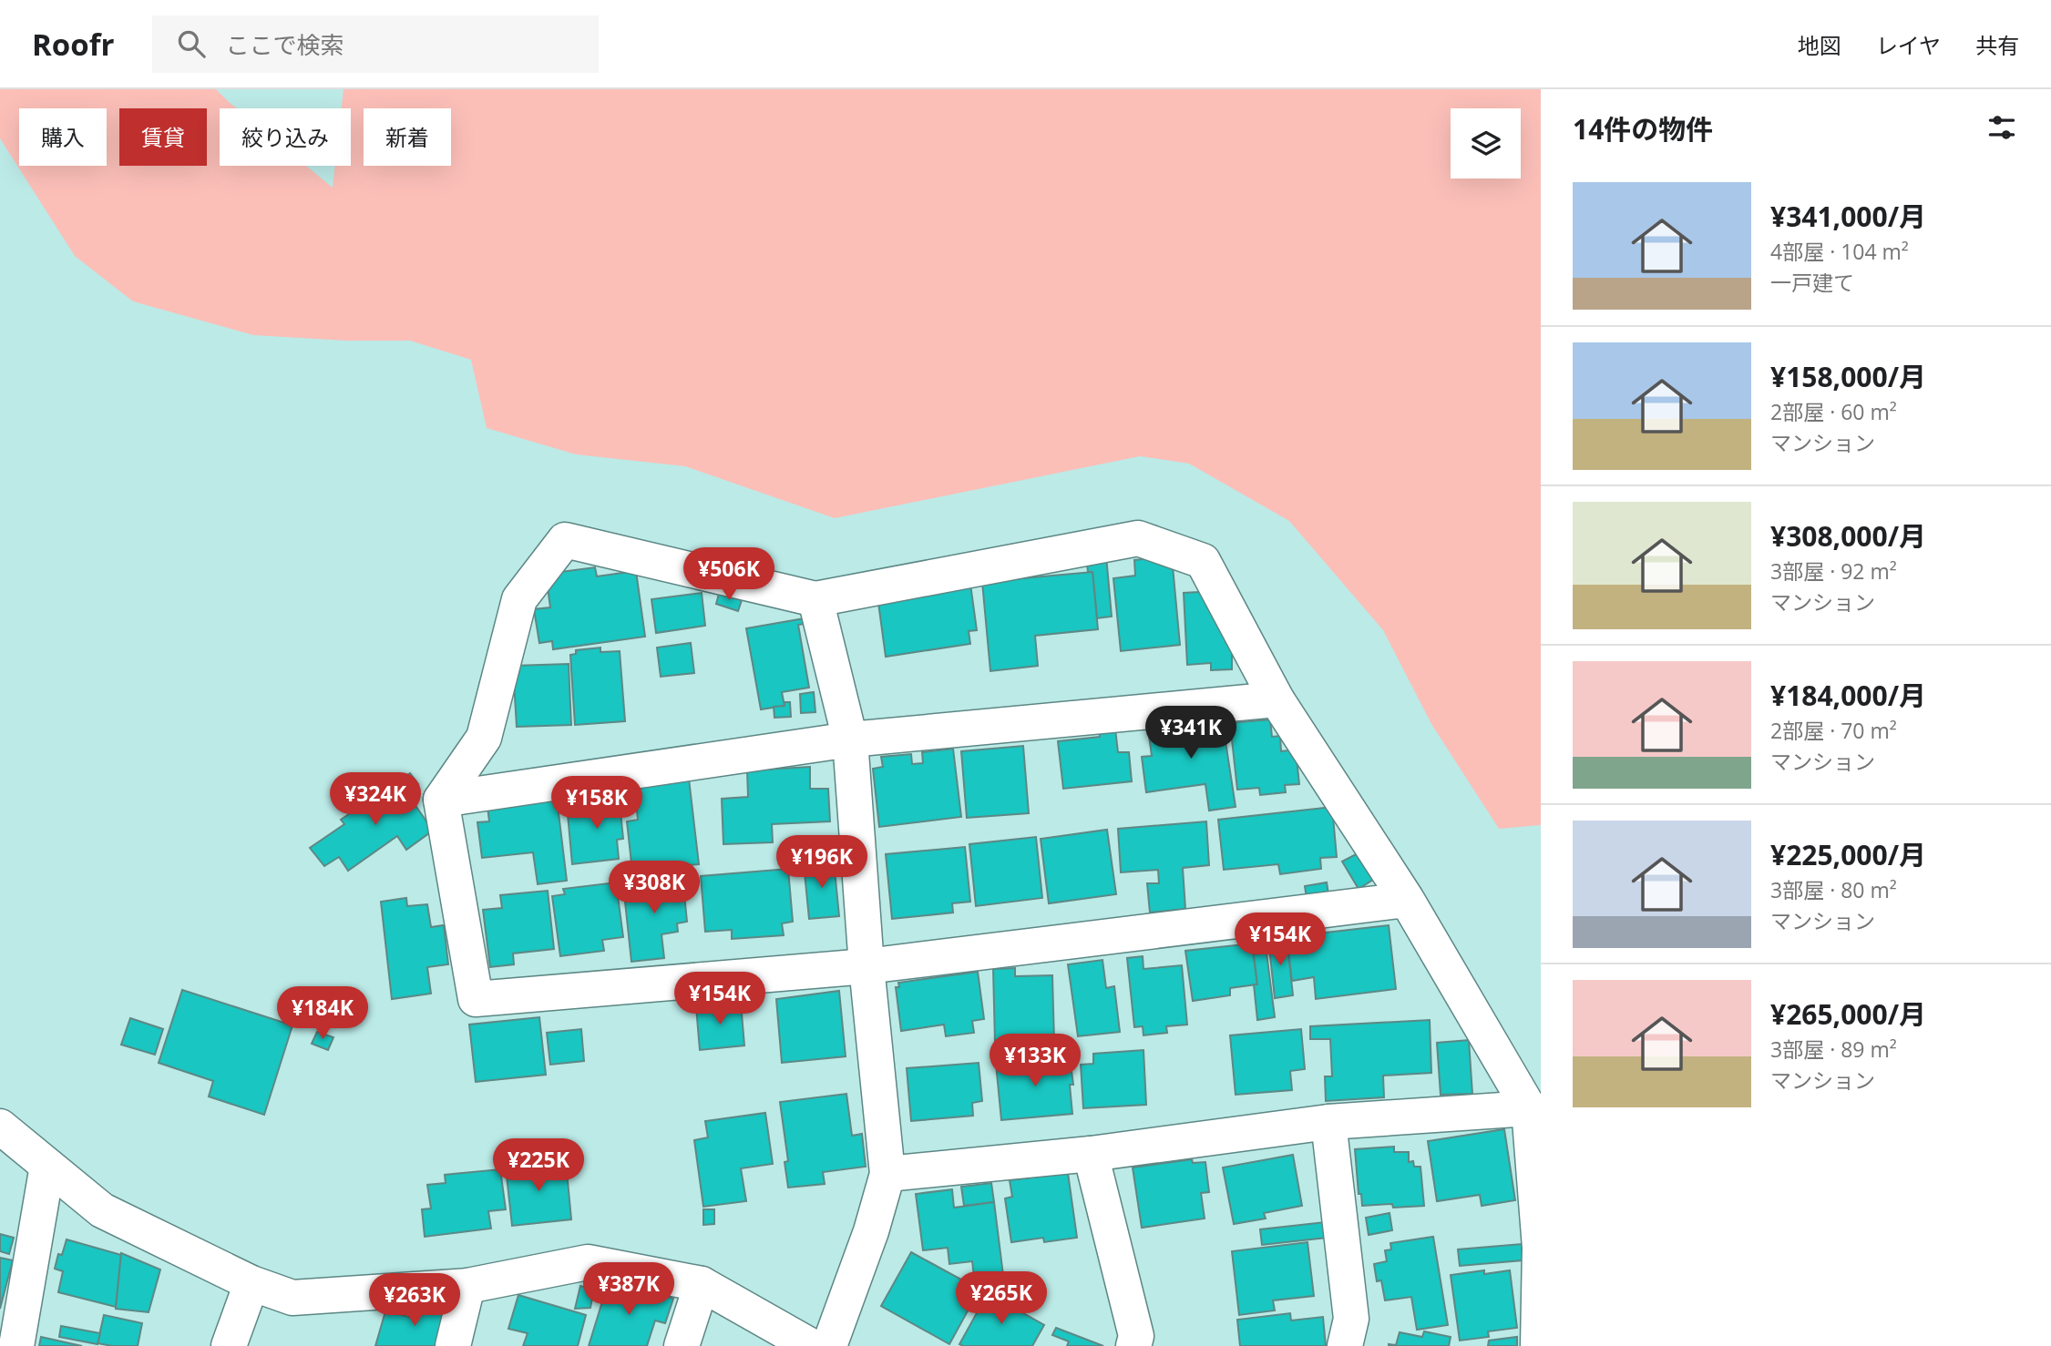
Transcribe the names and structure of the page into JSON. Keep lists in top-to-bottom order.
{
  "page": {
    "header": "Roofr",
    "search": "ここで検索",
    "nav": ["地図", "レイヤ", "共有"],
    "heading": "14件の物件",
    "chip": [
      "購入",
      "賃貸",
      "絞り込み",
      "新着"
    ],
    "list": [
      {
        "name": "¥341,000/月",
        "note": "4部屋 · 104 m² · 一戸建て"
      },
      {
        "name": "¥158,000/月",
        "note": "2部屋 · 60 m² · マンション"
      },
      {
        "name": "¥308,000/月",
        "note": "3部屋 · 92 m² · マンション"
      },
      {
        "name": "¥184,000/月",
        "note": "2部屋 · 70 m² · マンション"
      },
      {
        "name": "¥225,000/月",
        "note": "3部屋 · 80 m² · マンション"
      },
      {
        "name": "¥265,000/月",
        "note": "3部屋 · 89 m² · マンション"
      }
    ],
    "price": [
      "¥506K",
      "¥341K",
      "¥324K",
      "¥158K",
      "¥196K",
      "¥308K",
      "¥154K",
      "¥154K",
      "¥184K",
      "¥133K",
      "¥225K",
      "¥387K",
      "¥265K",
      "¥263K"
    ]
  }
}
